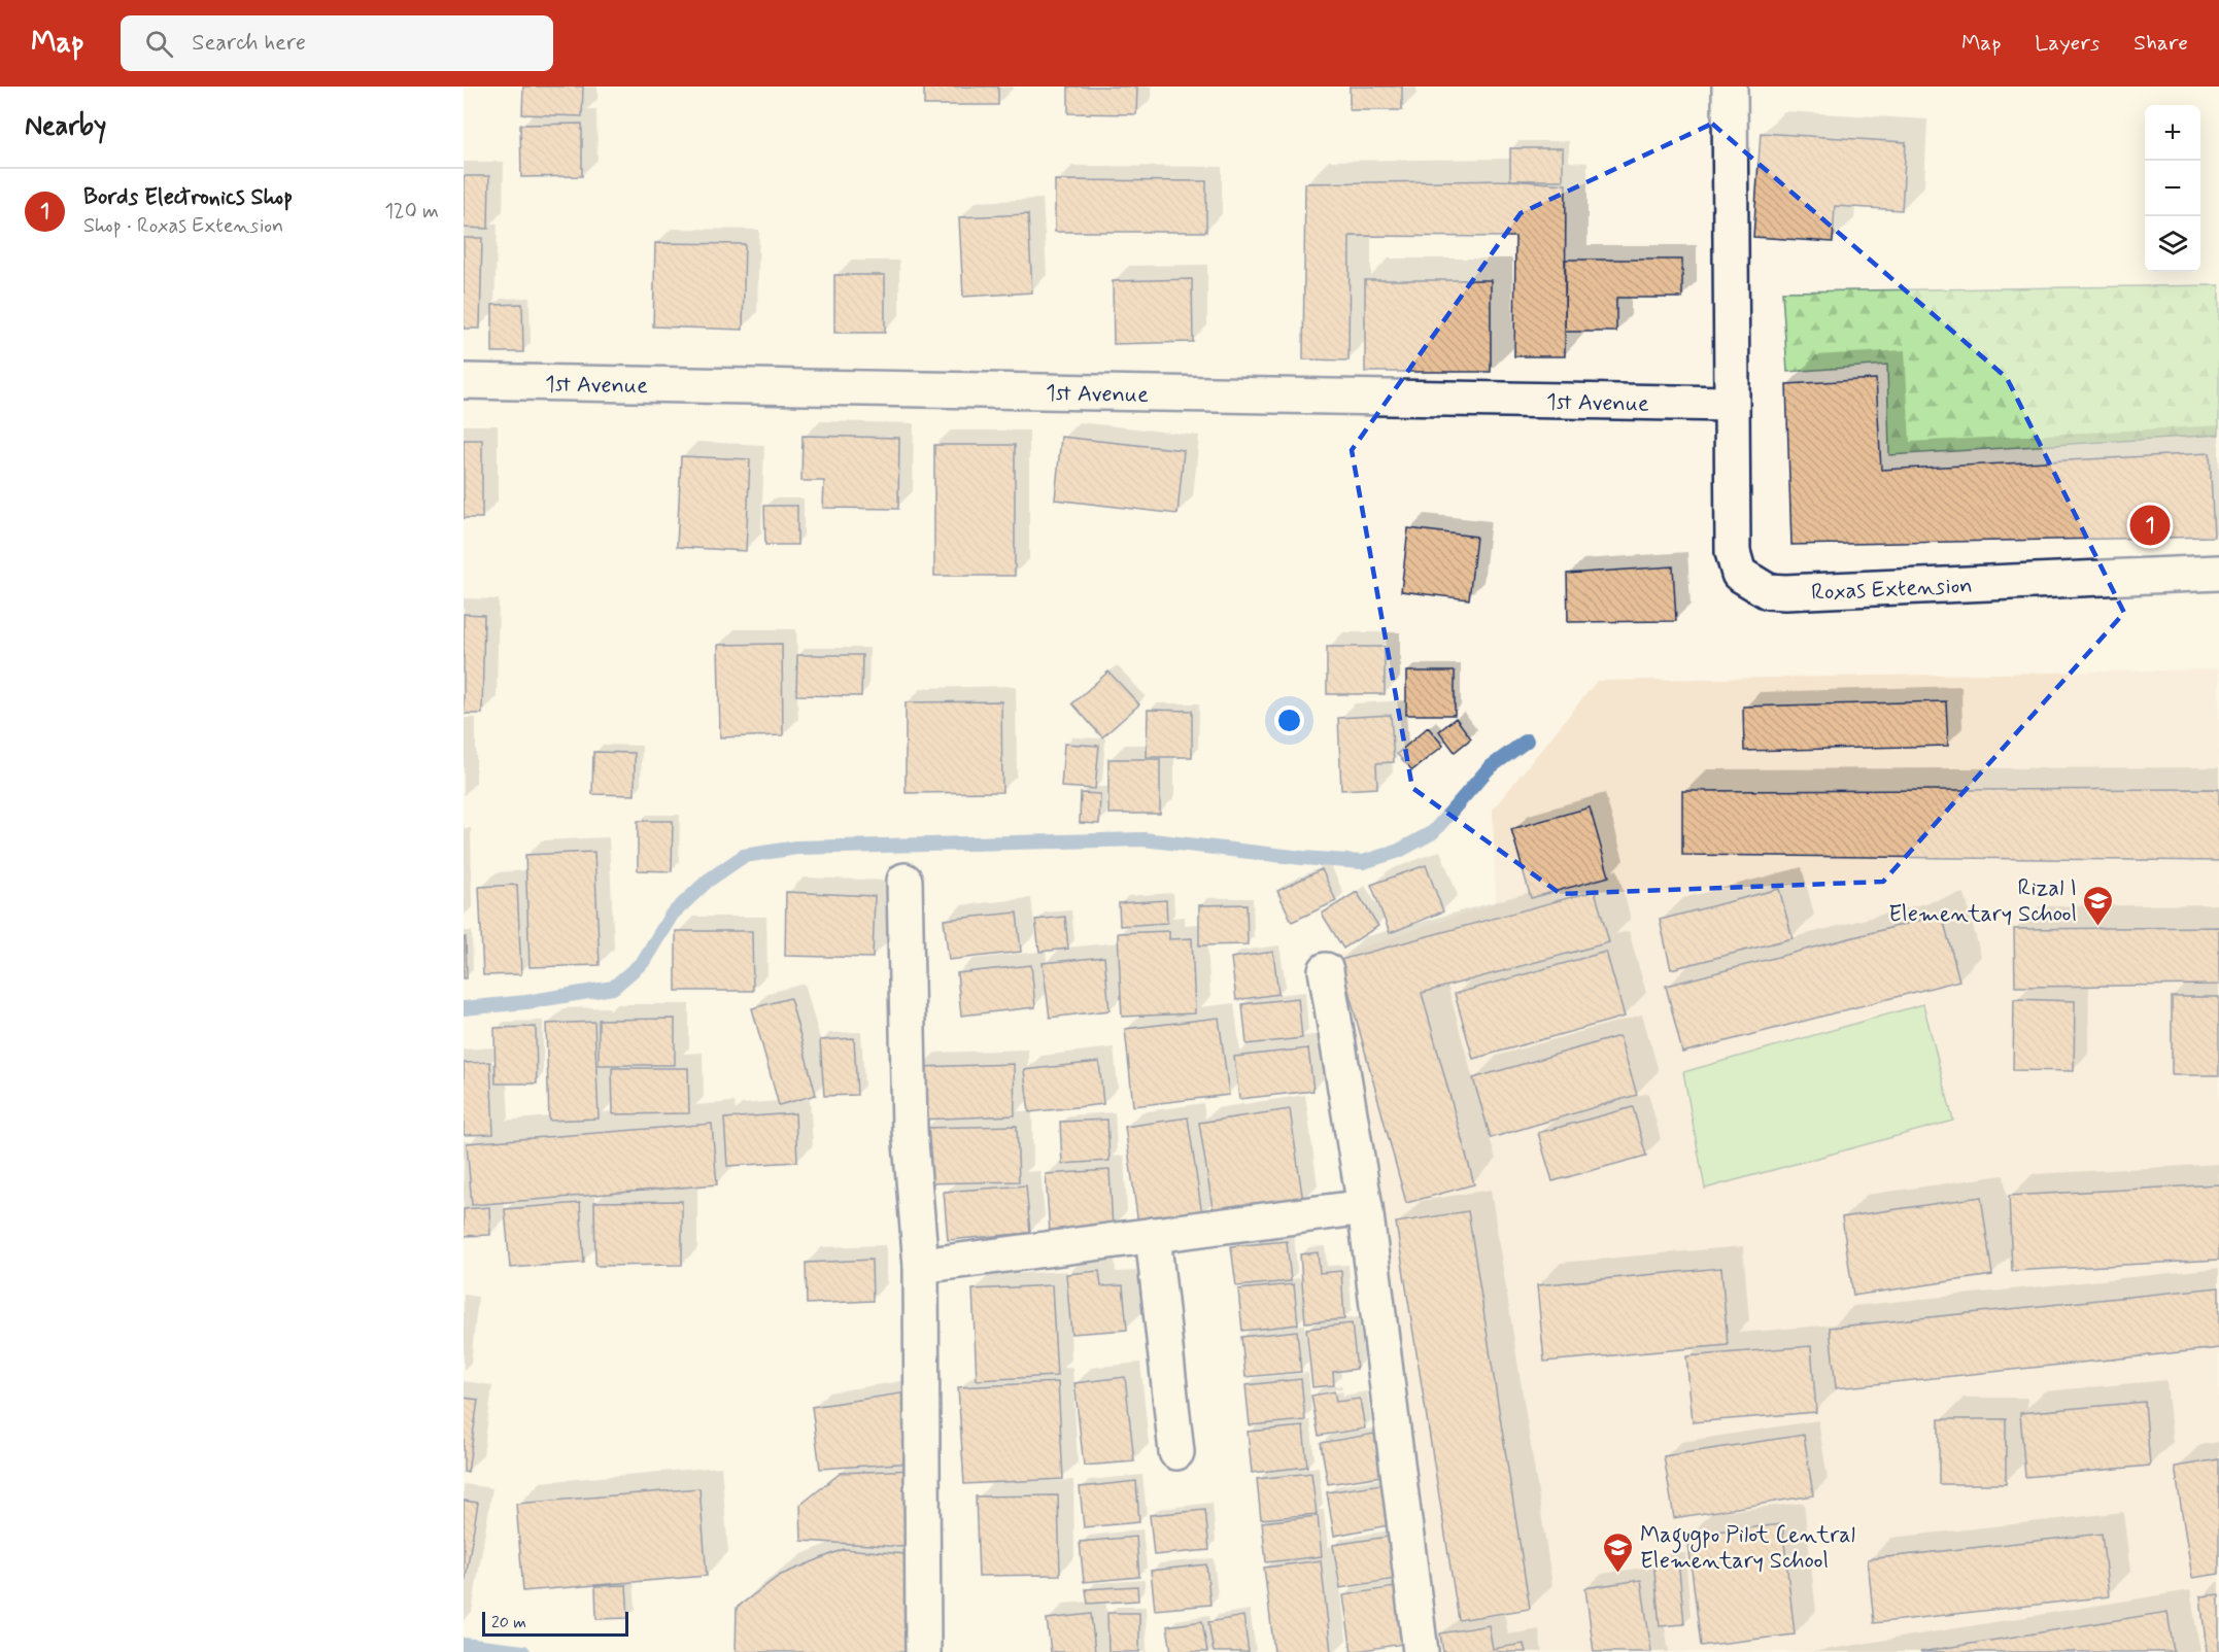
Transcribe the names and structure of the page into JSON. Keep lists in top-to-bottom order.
{
  "streets": {
    "street": ["1st Avenue", "Roxas Extension"]
  },
  "crossings": [
    ["1st Avenue", "Roxas Extension"]
  ],
  "places": {
    "school or university": ["Rizal I Elementary School", "Magugpo Pilot Central Elementary School"]
  },
  "scale_bar": "20 m",
  "page": {
    "header": "Map",
    "search": "Search here",
    "nav": ["Map", "Layers", "Share"],
    "heading": "Nearby",
    "map_buttons": ["+", "−"],
    "list": [
      {
        "mark": "1",
        "name": "Bords Electronics Shop",
        "note": "Shop · Roxas Extension",
        "value": "120 m"
      }
    ],
    "pins": "1",
    "scale": "20 m"
  }
}
